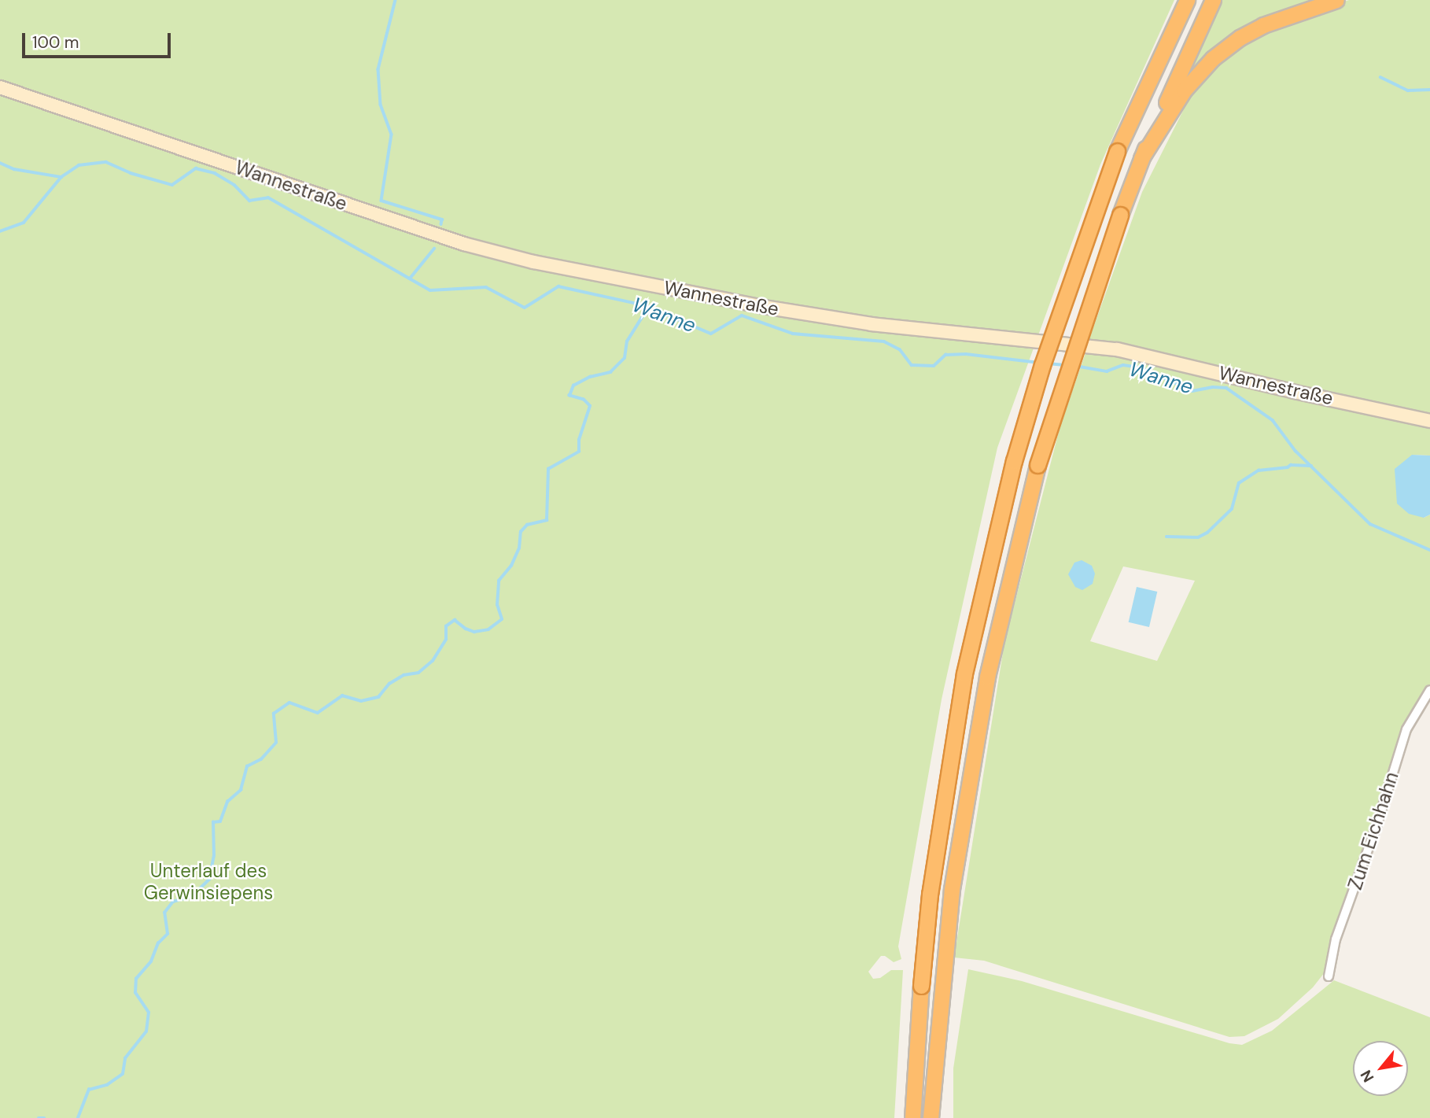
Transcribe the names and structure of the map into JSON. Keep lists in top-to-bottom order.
{
  "streets": {
    "street": ["Wannestraße", "Zum Eichhahn"]
  },
  "water": ["Wanne"],
  "parks": ["Unterlauf des Gerwinsiepens"],
  "scale_bar": "100 m",
  "north": "bottom left"
}
